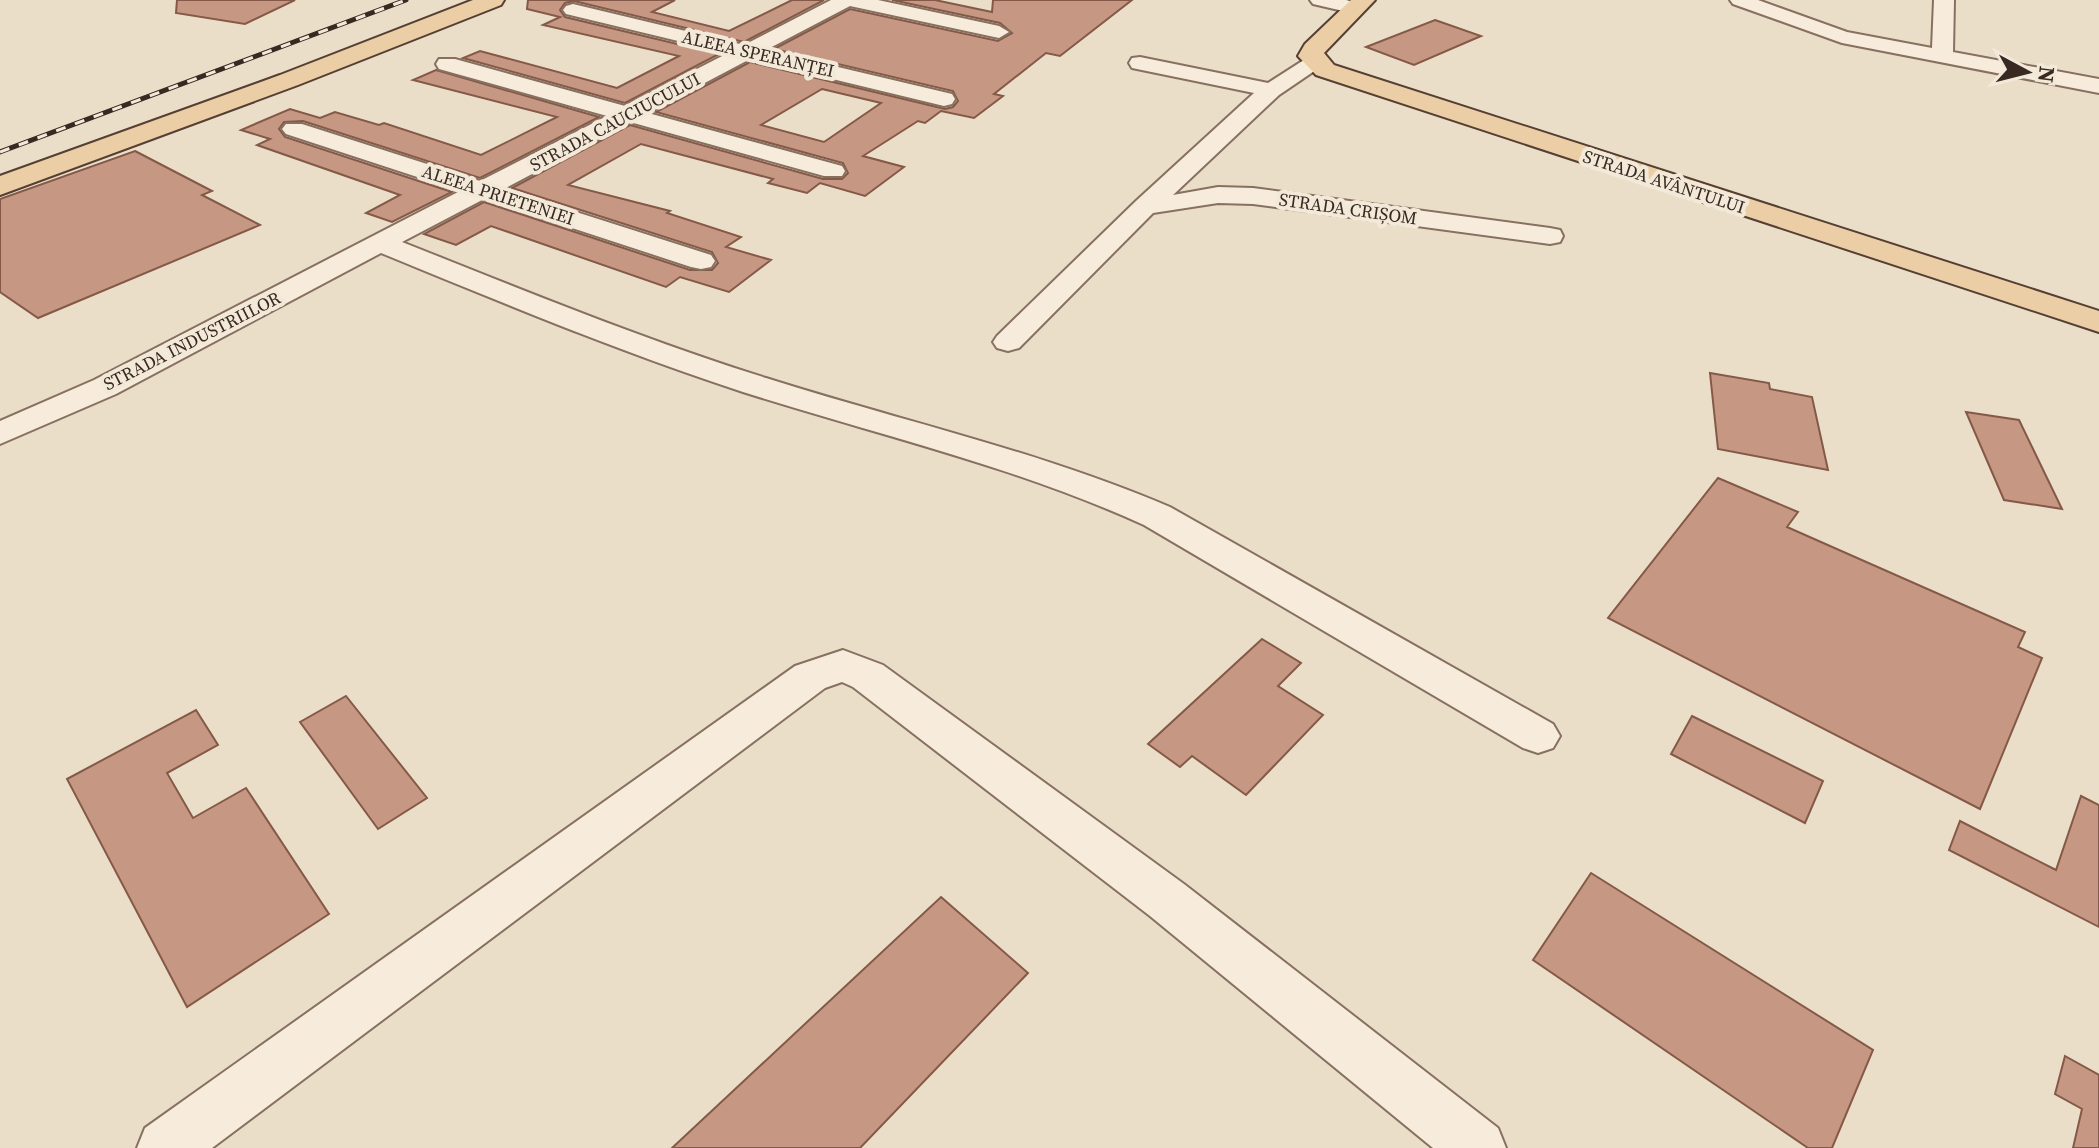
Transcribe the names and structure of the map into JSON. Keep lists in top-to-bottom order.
{
  "streets": {
    "main road": ["STRADA AVÂNTULUI"],
    "street": [
      "ALEEA SPERANȚEI",
      "STRADA CAUCIUCULUI",
      "ALEEA PRIETENIEI",
      "STRADA CRIȘOM",
      "STRADA INDUSTRIILOR"
    ]
  },
  "crossings": [
    ["ALEEA SPERANȚEI", "STRADA CAUCIUCULUI"],
    ["STRADA CAUCIUCULUI", "ALEEA PRIETENIEI"],
    ["STRADA CAUCIUCULUI", "STRADA INDUSTRIILOR"]
  ],
  "north": "right"
}
